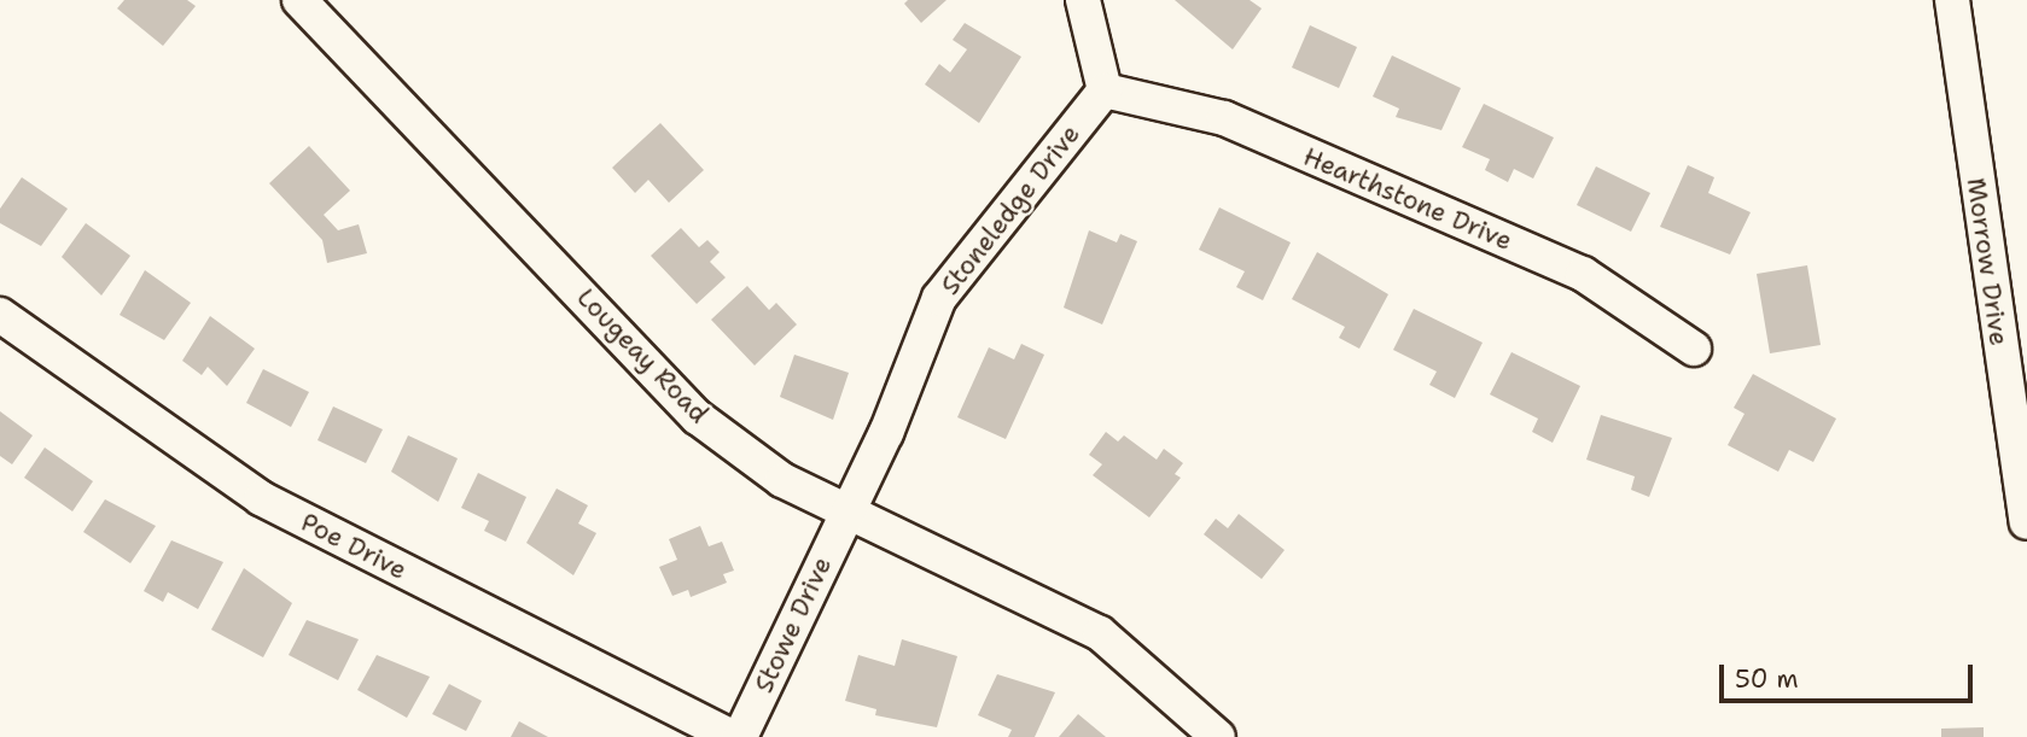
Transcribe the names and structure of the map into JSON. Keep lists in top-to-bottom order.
{
  "streets": {
    "street": [
      "Hearthstone Drive",
      "Stoneledge Drive",
      "Morrow Drive",
      "Lougeay Road",
      "Poe Drive",
      "Stowe Drive"
    ]
  },
  "crossings": [
    ["Hearthstone Drive", "Stoneledge Drive"],
    ["Stoneledge Drive", "Lougeay Road"],
    ["Stoneledge Drive", "Stowe Drive"],
    ["Lougeay Road", "Stowe Drive"]
  ],
  "scale_bar": "50 m"
}
